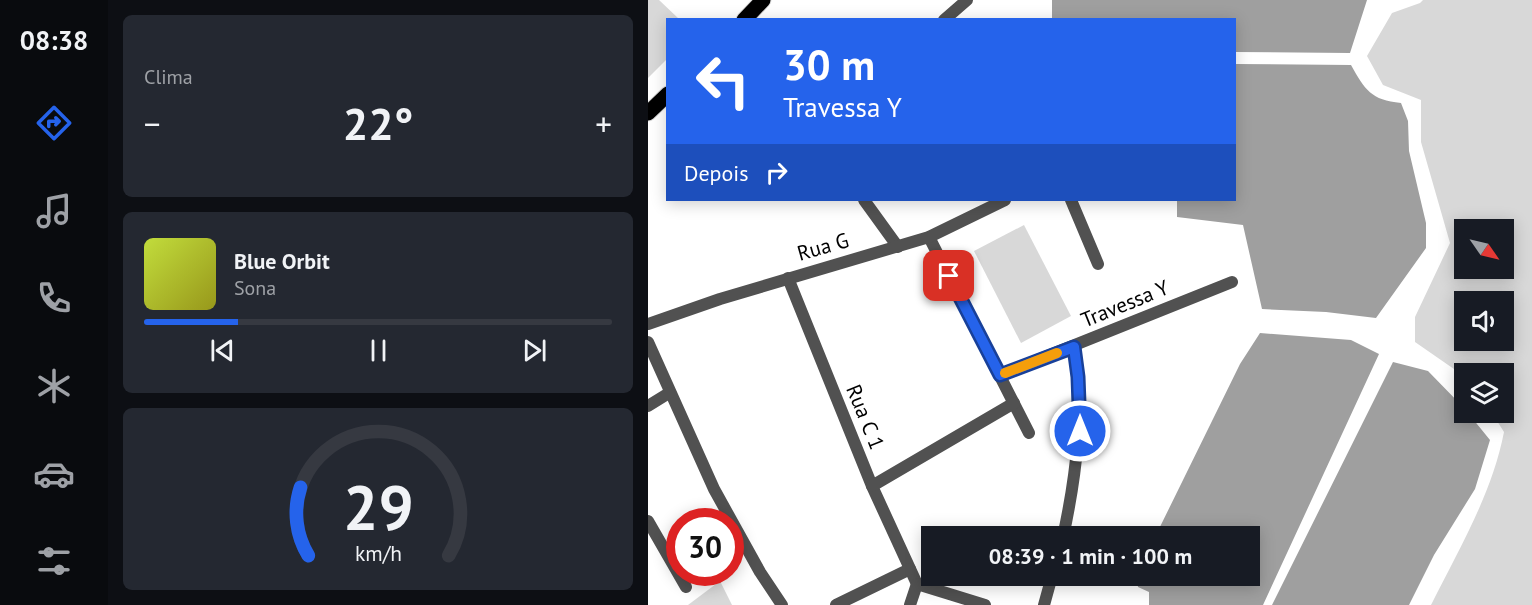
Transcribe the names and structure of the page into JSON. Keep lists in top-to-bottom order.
{
  "streets": {
    "street": ["Rua G", "Travessa Y", "Rua C 1"]
  },
  "crossings": [
    ["Rua G", "Rua C 1"]
  ],
  "north": "bottom right",
  "page": {
    "tabs": "08:38",
    "tile": "Clima",
    "turn": ["30 m", "Travessa Y"],
    "heat": ["−", "22°", "+"],
    "then": "Depois",
    "song": ["Blue Orbit", "Sona"],
    "limit": "30",
    "trip": "08:39 · 1 min · 100 m",
    "gauge": ["29", "km/h"]
  }
}
